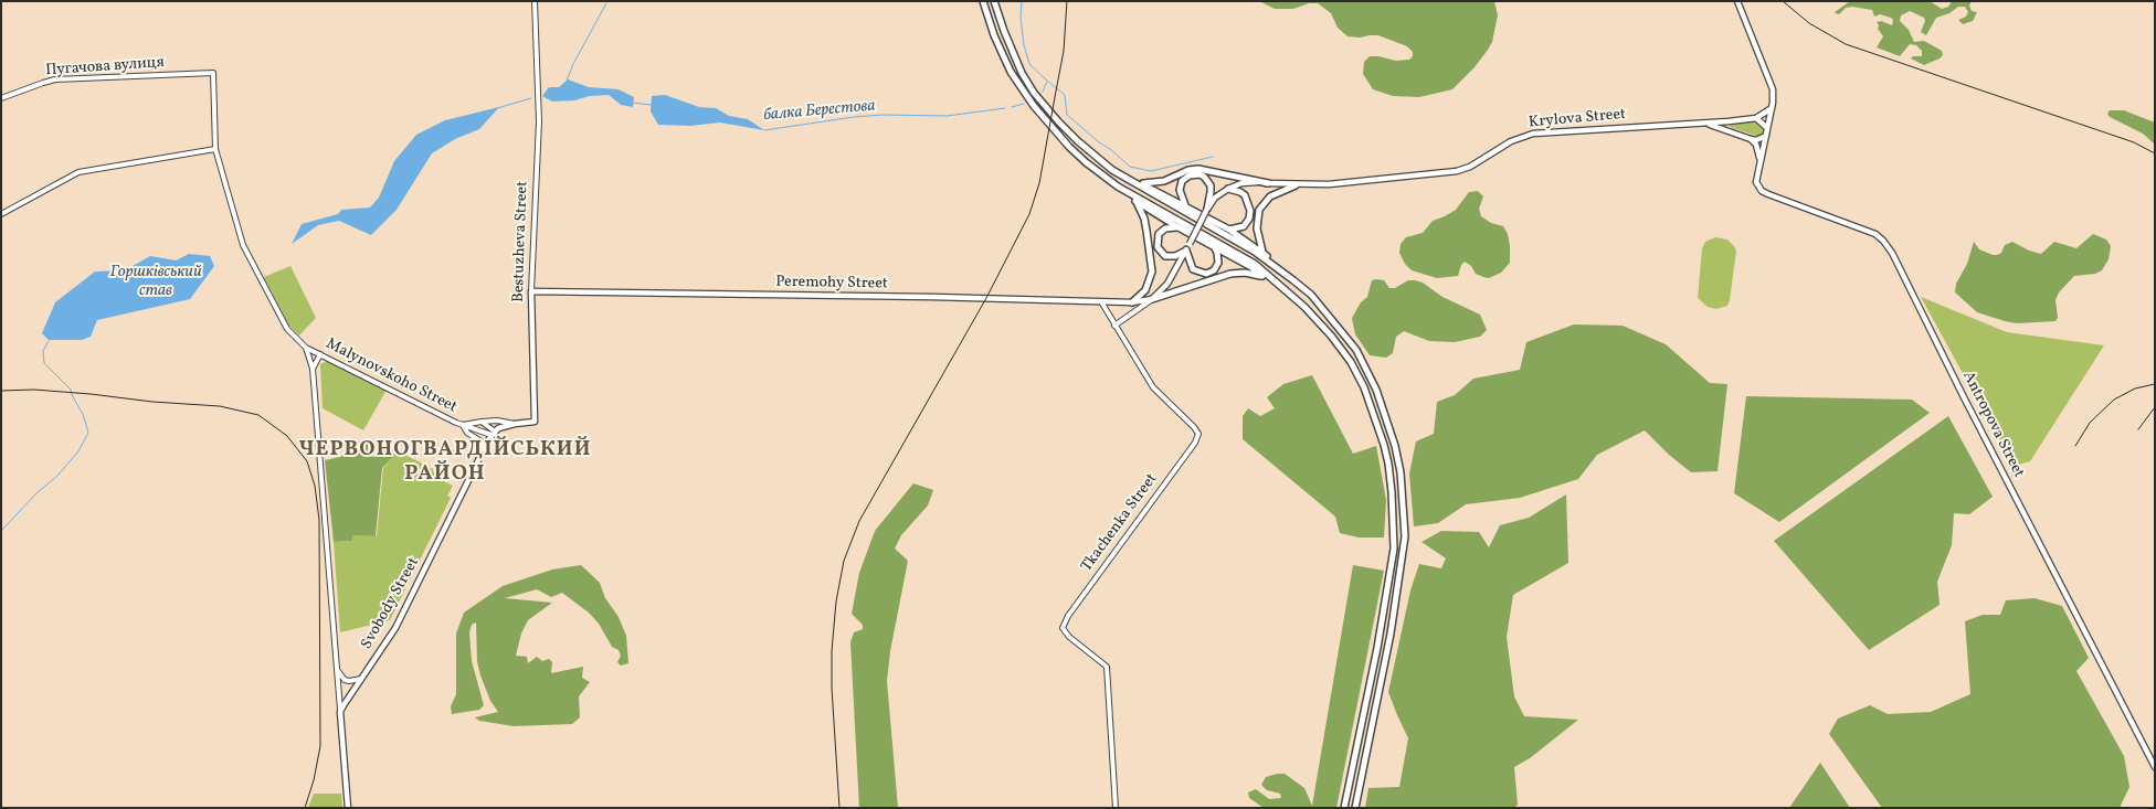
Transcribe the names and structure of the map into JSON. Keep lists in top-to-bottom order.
{
  "streets": {
    "main road": [
      "Krylova Street",
      "Bestuzheva Street",
      "Peremohy Street",
      "Antropova Street",
      "Svobody Street"
    ],
    "street": ["Пугачова вулиця", "Malynovskoho Street", "Tkachenka Street"]
  },
  "crossings": [
    ["Bestuzheva Street", "Peremohy Street"],
    ["Bestuzheva Street", "Malynovskoho Street"]
  ],
  "districts": ["ЧЕРВОНОГВАРДІЙСЬКИЙ РАЙОН"],
  "water": ["балка Берестова", "Горшківський став"]
}
